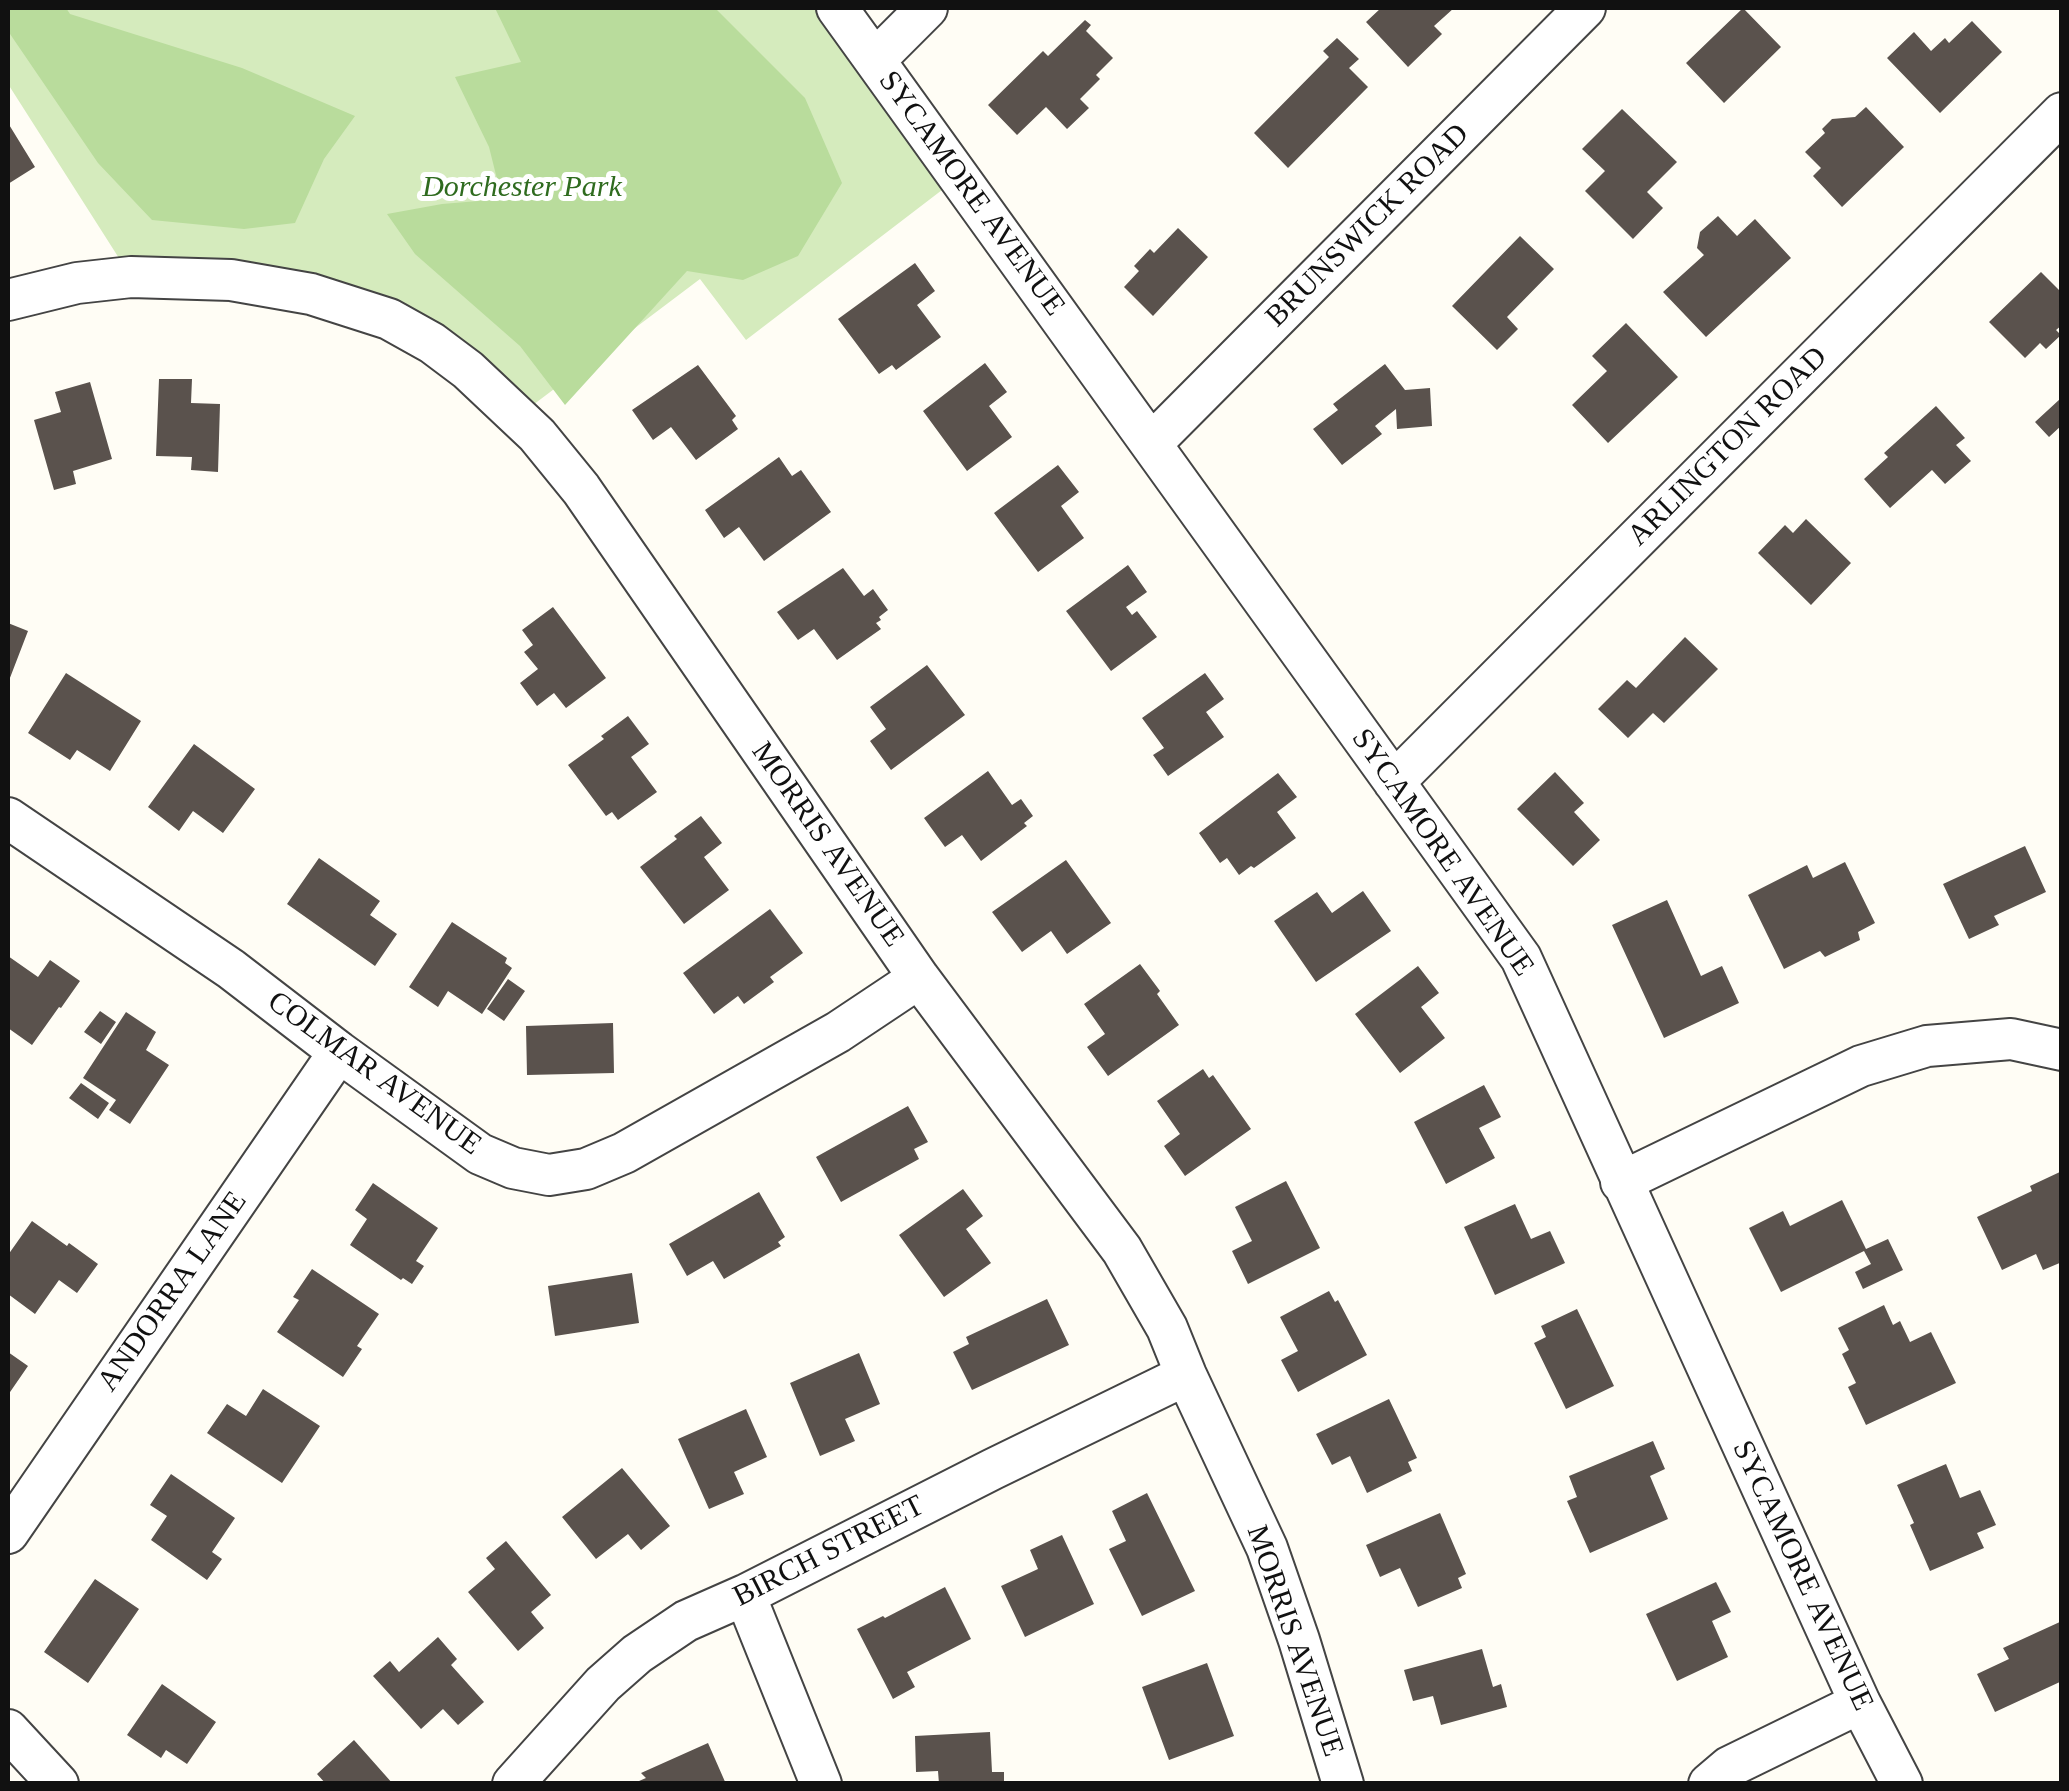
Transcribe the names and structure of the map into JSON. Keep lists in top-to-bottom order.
{
  "streets": {
    "street": [
      "SYCAMORE AVENUE",
      "BRUNSWICK ROAD",
      "ARLINGTON ROAD",
      "MORRIS AVENUE",
      "COLMAR AVENUE",
      "ANDORRA LANE",
      "BIRCH STREET"
    ]
  },
  "crossings": [
    ["SYCAMORE AVENUE", "BRUNSWICK ROAD"],
    ["SYCAMORE AVENUE", "ARLINGTON ROAD"],
    ["MORRIS AVENUE", "COLMAR AVENUE"],
    ["MORRIS AVENUE", "BIRCH STREET"],
    ["COLMAR AVENUE", "ANDORRA LANE"]
  ],
  "parks": ["Dorchester Park"]
}
